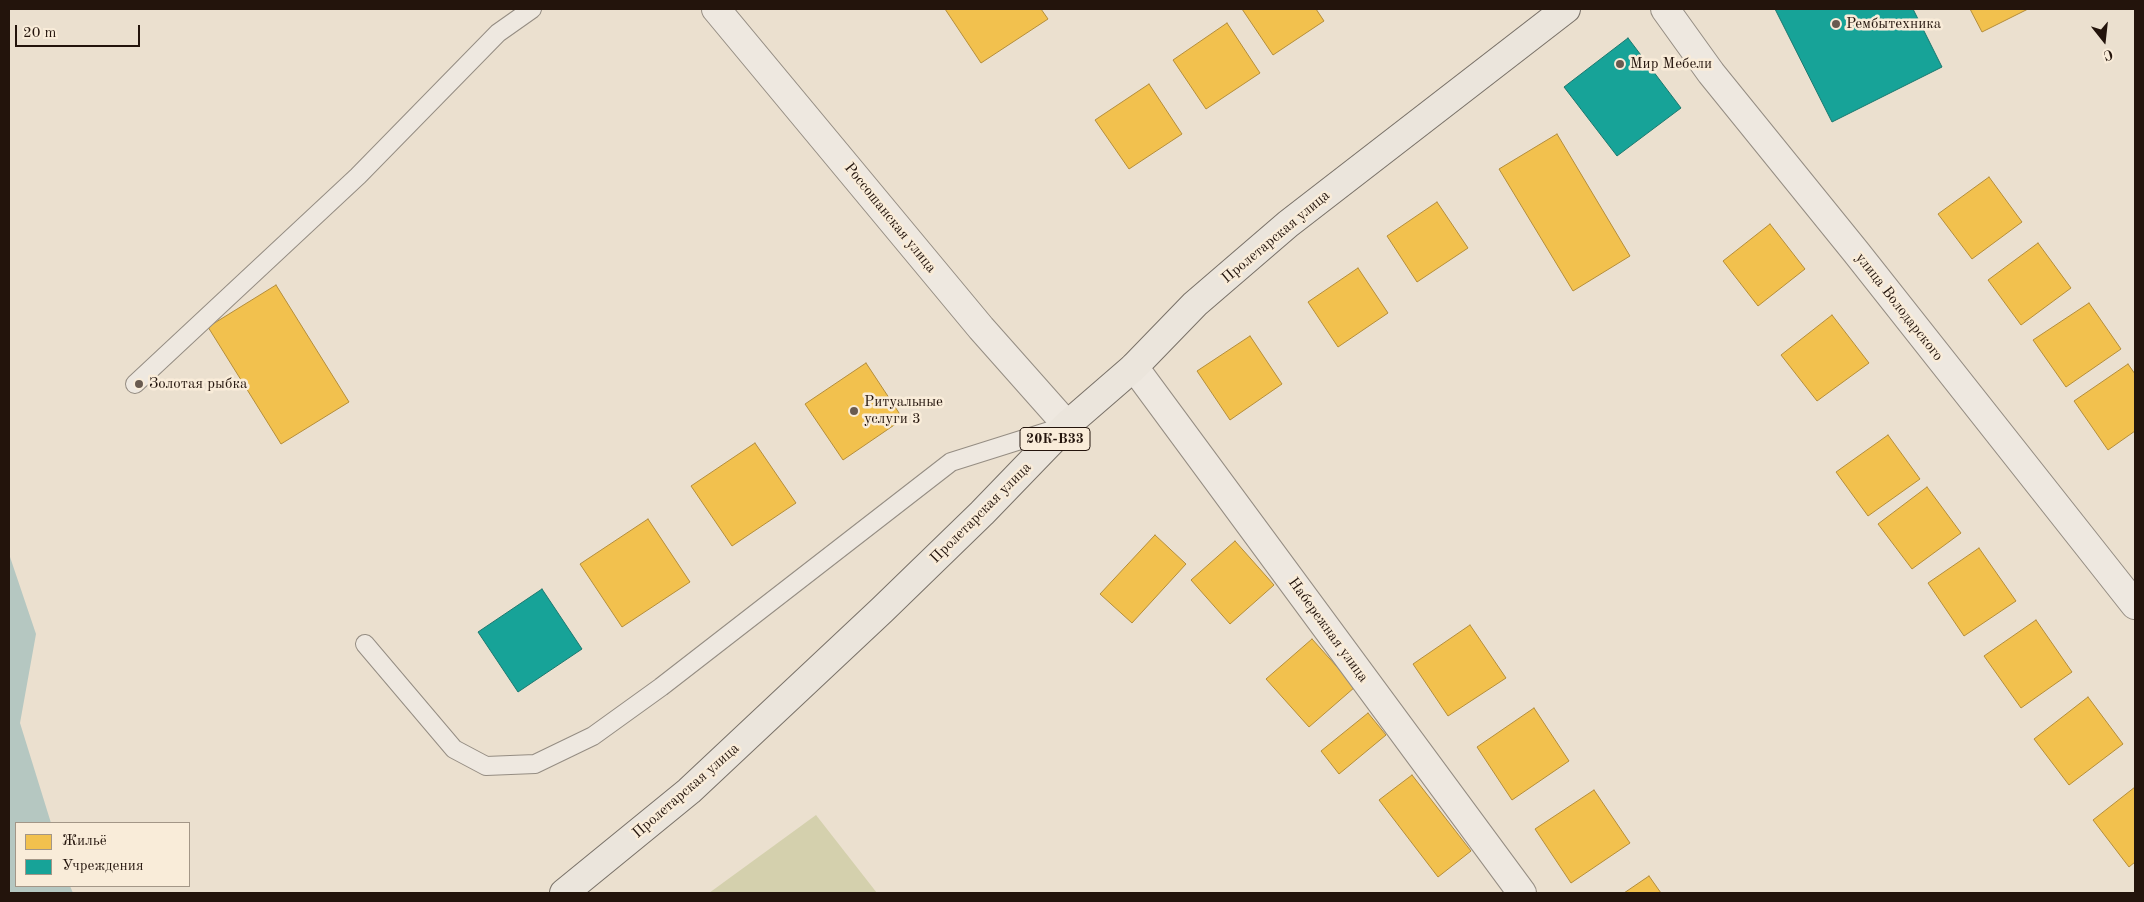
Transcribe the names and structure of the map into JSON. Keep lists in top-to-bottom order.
{
  "streets": {
    "main road": ["Пролетарская улица", "20К-В33"],
    "street": ["Россошанская улица", "улица Володарского", "Набережная улица"]
  },
  "crossings": [
    ["Россошанская улица", "Пролетарская улица"],
    ["Пролетарская улица", "Набережная улица"]
  ],
  "places": [
    "Рембытехника",
    "Мир Мебели",
    "Золотая рыбка",
    "Ритуальные услуги 3"
  ],
  "legend": ["Жильё", "Учреждения"],
  "scale_bar": "20 m",
  "north": "bottom"
}
